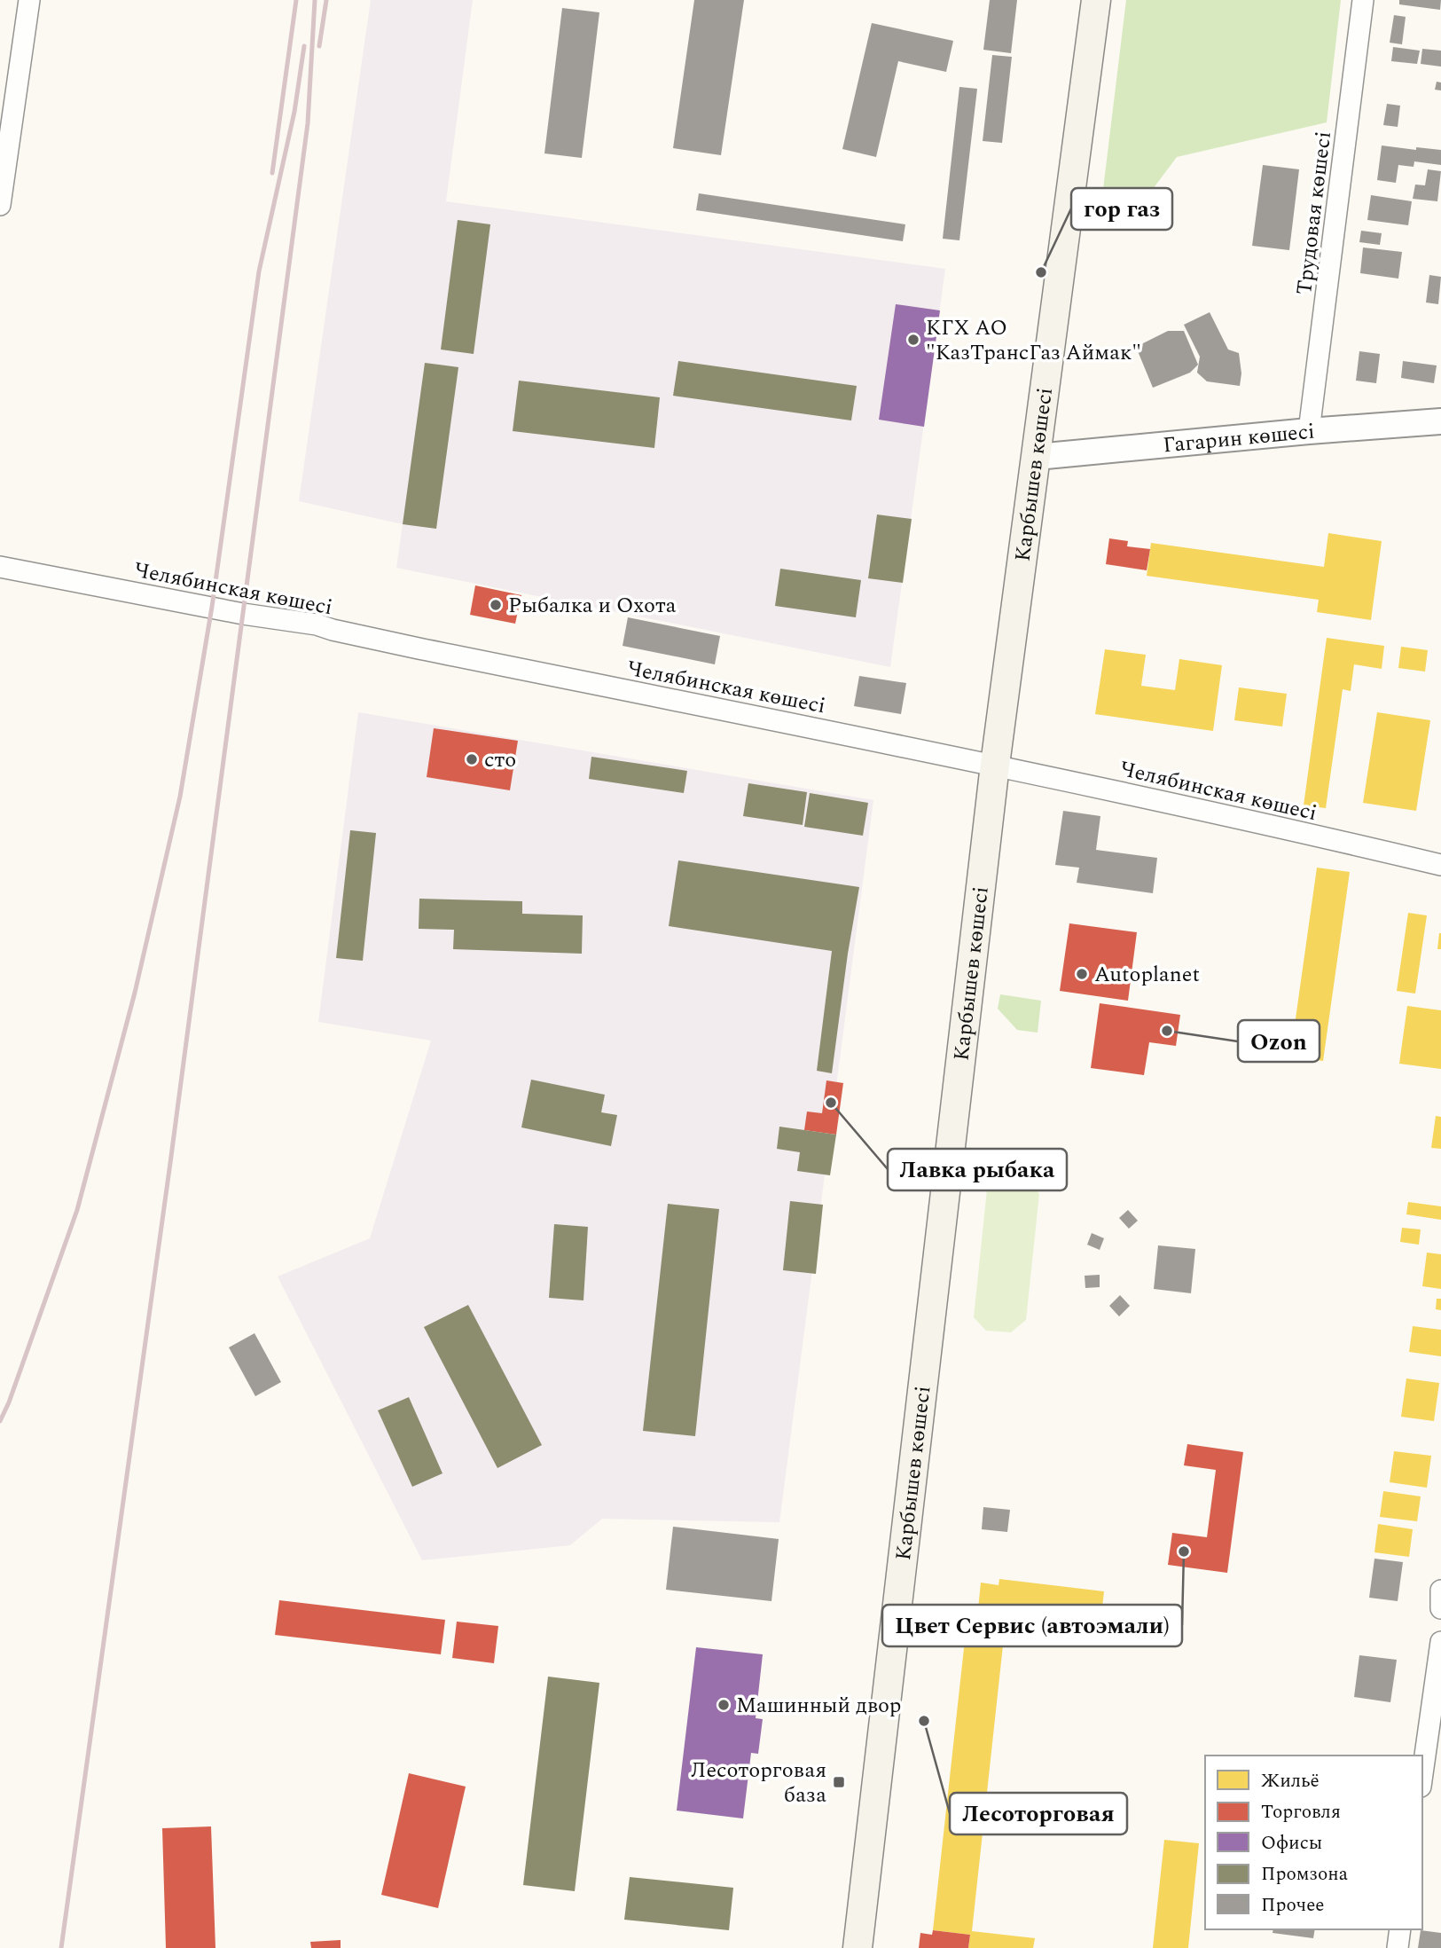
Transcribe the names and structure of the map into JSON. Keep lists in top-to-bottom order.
{
  "streets": {
    "main road": ["Карбышев көшесі"],
    "street": ["Трудовая көшесі", "Гагарин көшесі", "Челябинская көшесі"]
  },
  "crossings": [
    ["Трудовая көшесі", "Гагарин көшесі"],
    ["Гагарин көшесі", "Карбышев көшесі"],
    ["Карбышев көшесі", "Челябинская көшесі"]
  ],
  "places": {
    "other": [
      "гор газ",
      "КГХ АО \"КазТрансГаз Аймак\"",
      "Рыбалка и Охота",
      "сто",
      "Autoplanet",
      "Ozon",
      "Лавка рыбака",
      "Цвет Сервис (автоэмали)",
      "Машинный двор",
      "Лесоторговая"
    ],
    "transit": ["Лесоторговая база"]
  },
  "legend": [
    "Жильё",
    "Торговля",
    "Офисы",
    "Промзона",
    "Прочее"
  ]
}
